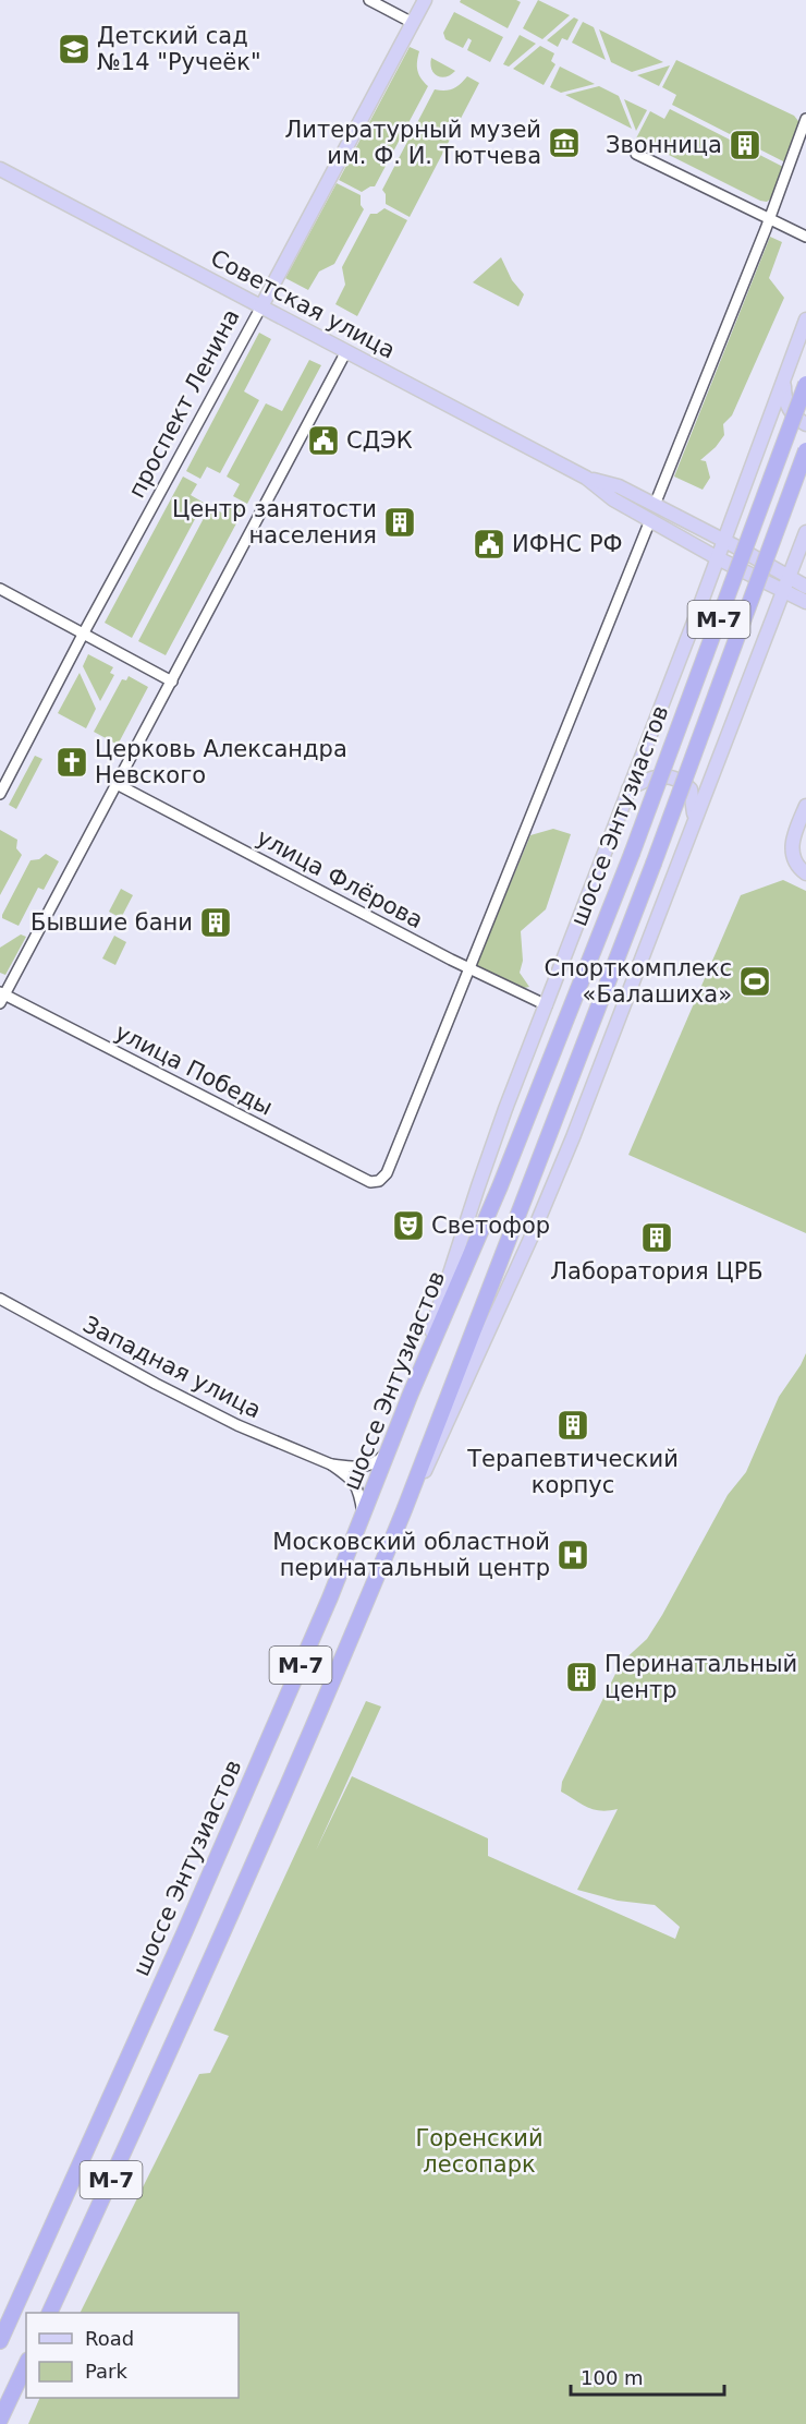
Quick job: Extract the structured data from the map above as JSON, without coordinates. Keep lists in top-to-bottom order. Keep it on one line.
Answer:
{"streets":{"highway":["М-7","шоссе Энтузиастов"],"main road":["Советская улица","проспект Ленина"],"street":["улица Флёрова","улица Победы","Западная улица"]},"crossings":[["Советская улица","проспект Ленина"],["шоссе Энтузиастов","Западная улица"],["улица Флёрова","улица Победы"]],"parks":["Горенский лесопарк"],"places":{"school or university":["Детский сад №14 \"Ручеёк\""],"museum":["Литературный музей им. Ф. И. Тютчева"],"building":["Звонница","Центр занятости населения","Бывшие бани","Лаборатория ЦРБ","Терапевтический корпус","Перинатальный центр"],"public building":["СДЭК","ИФНС РФ"],"church":["Церковь Александра Невского"],"sports":["Спорткомплекс «Балашиха»"],"theatre":["Светофор"],"hospital":["Московский областной перинатальный центр"]},"legend":["Road","Park"],"scale_bar":"100 m"}
